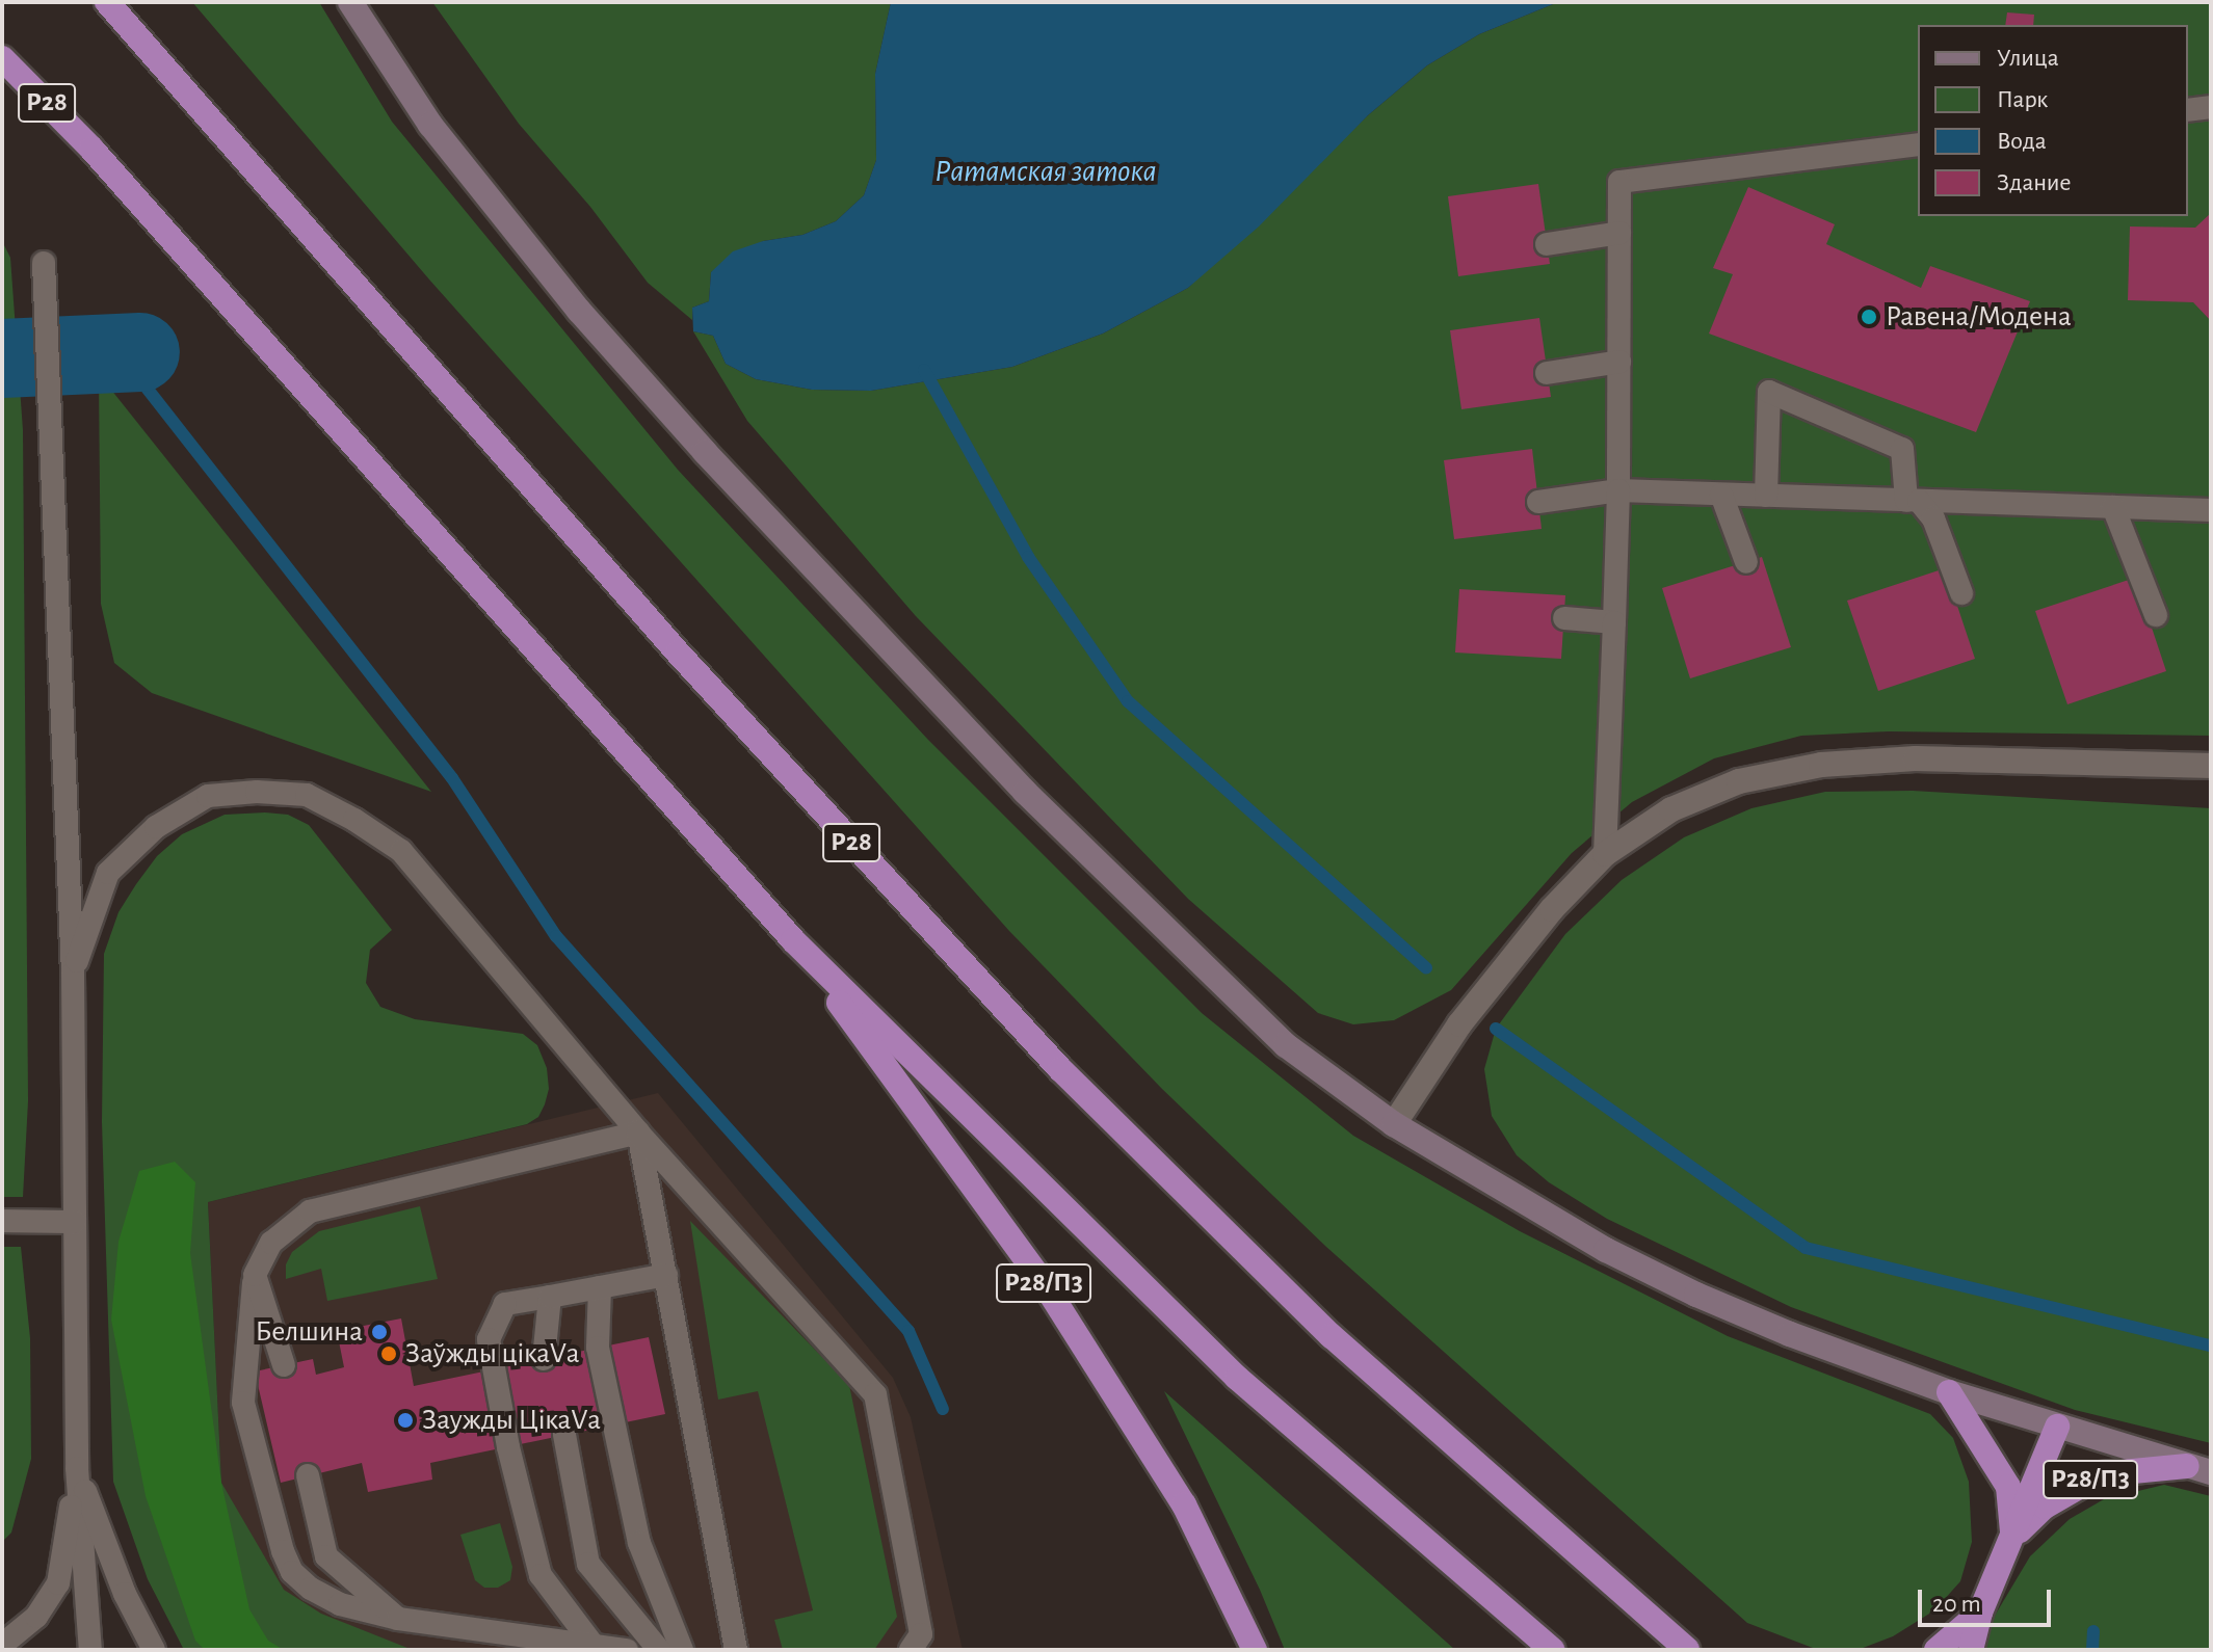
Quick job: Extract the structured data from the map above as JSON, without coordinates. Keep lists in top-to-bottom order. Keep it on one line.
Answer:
{"streets":{"highway":["Р28","Р28/П3"]},"crossings":[["Р28","Р28/П3"]],"water":["Ратамская затока"],"places":["Равена/Модена","Белшина","Заўжды цікаVа","Заужды ЦікаVа"],"legend":["Улица","Парк","Вода","Здание"],"scale_bar":"20 m"}
